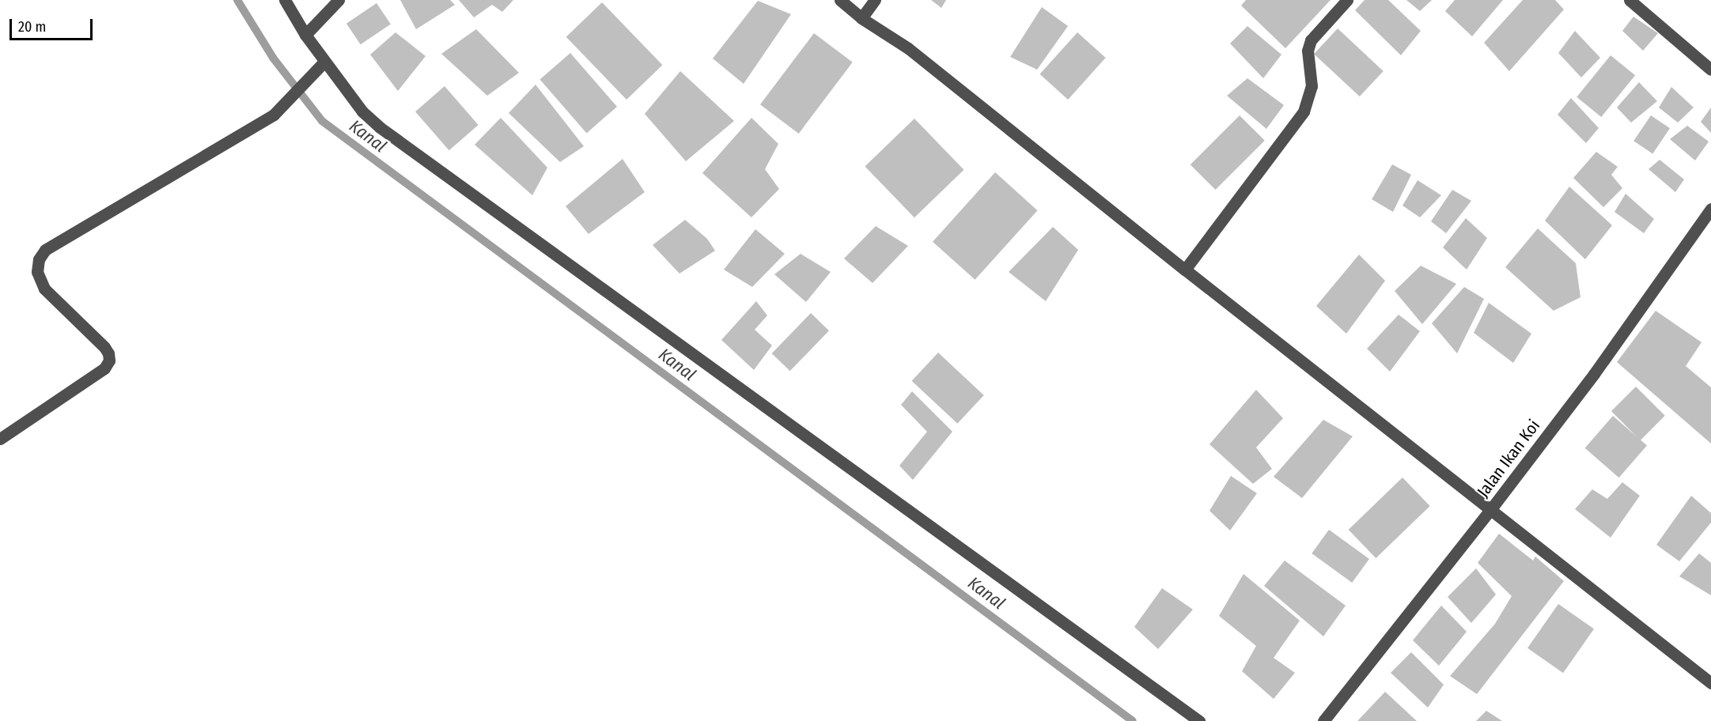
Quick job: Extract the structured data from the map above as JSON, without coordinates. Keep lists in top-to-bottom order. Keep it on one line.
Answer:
{"streets":{"street":["Jalan Ikan Koi"]},"water":["Kanal"],"scale_bar":"20 m"}
